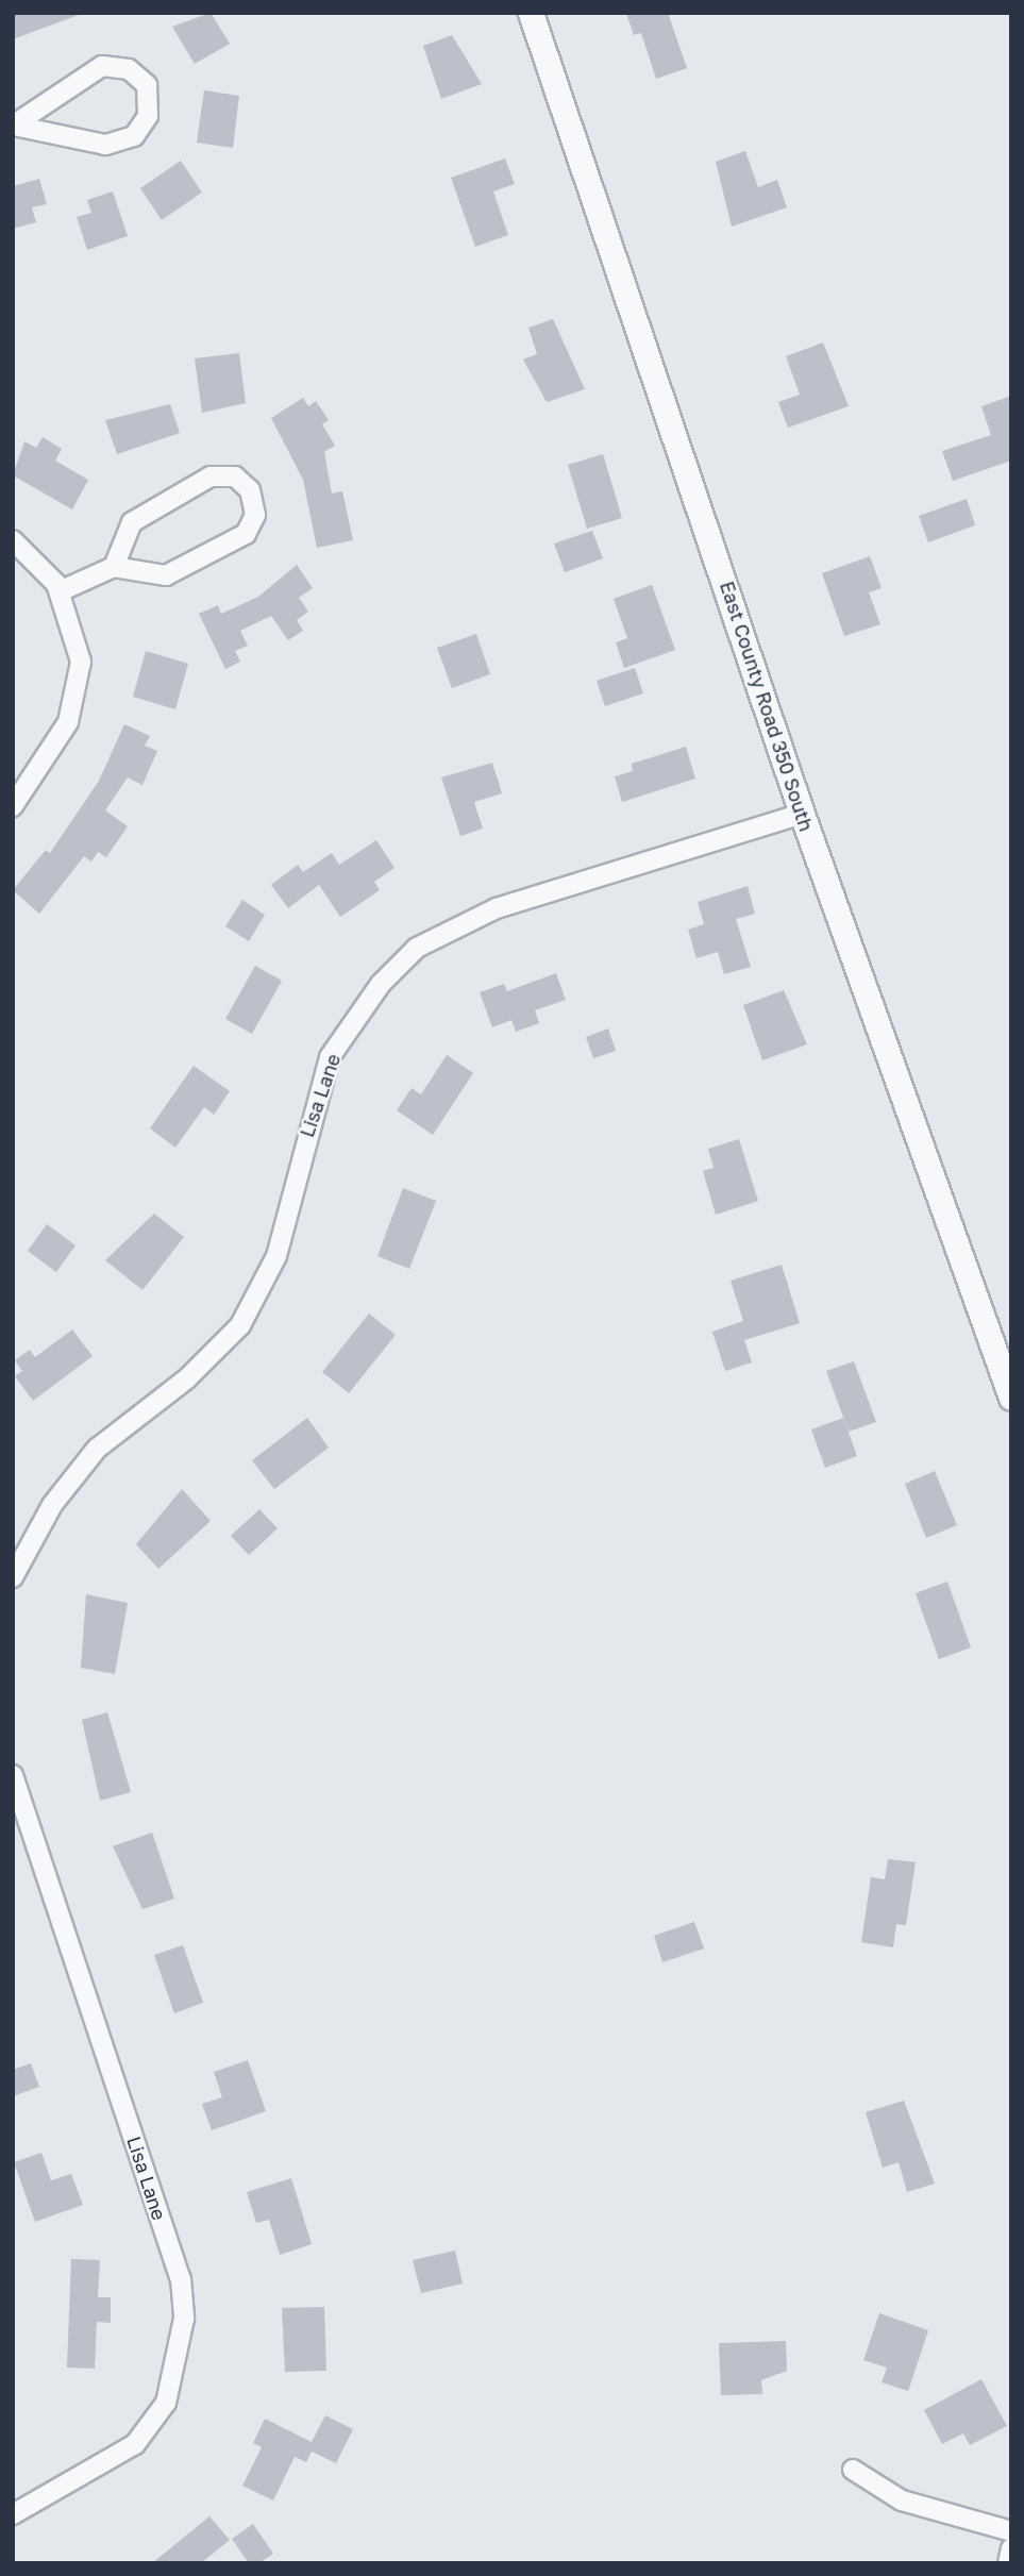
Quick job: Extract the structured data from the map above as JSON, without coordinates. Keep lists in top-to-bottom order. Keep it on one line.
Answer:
{"streets":{"street":["East County Road 350 South","Lisa Lane"]},"crossings":[["East County Road 350 South","Lisa Lane"]]}
